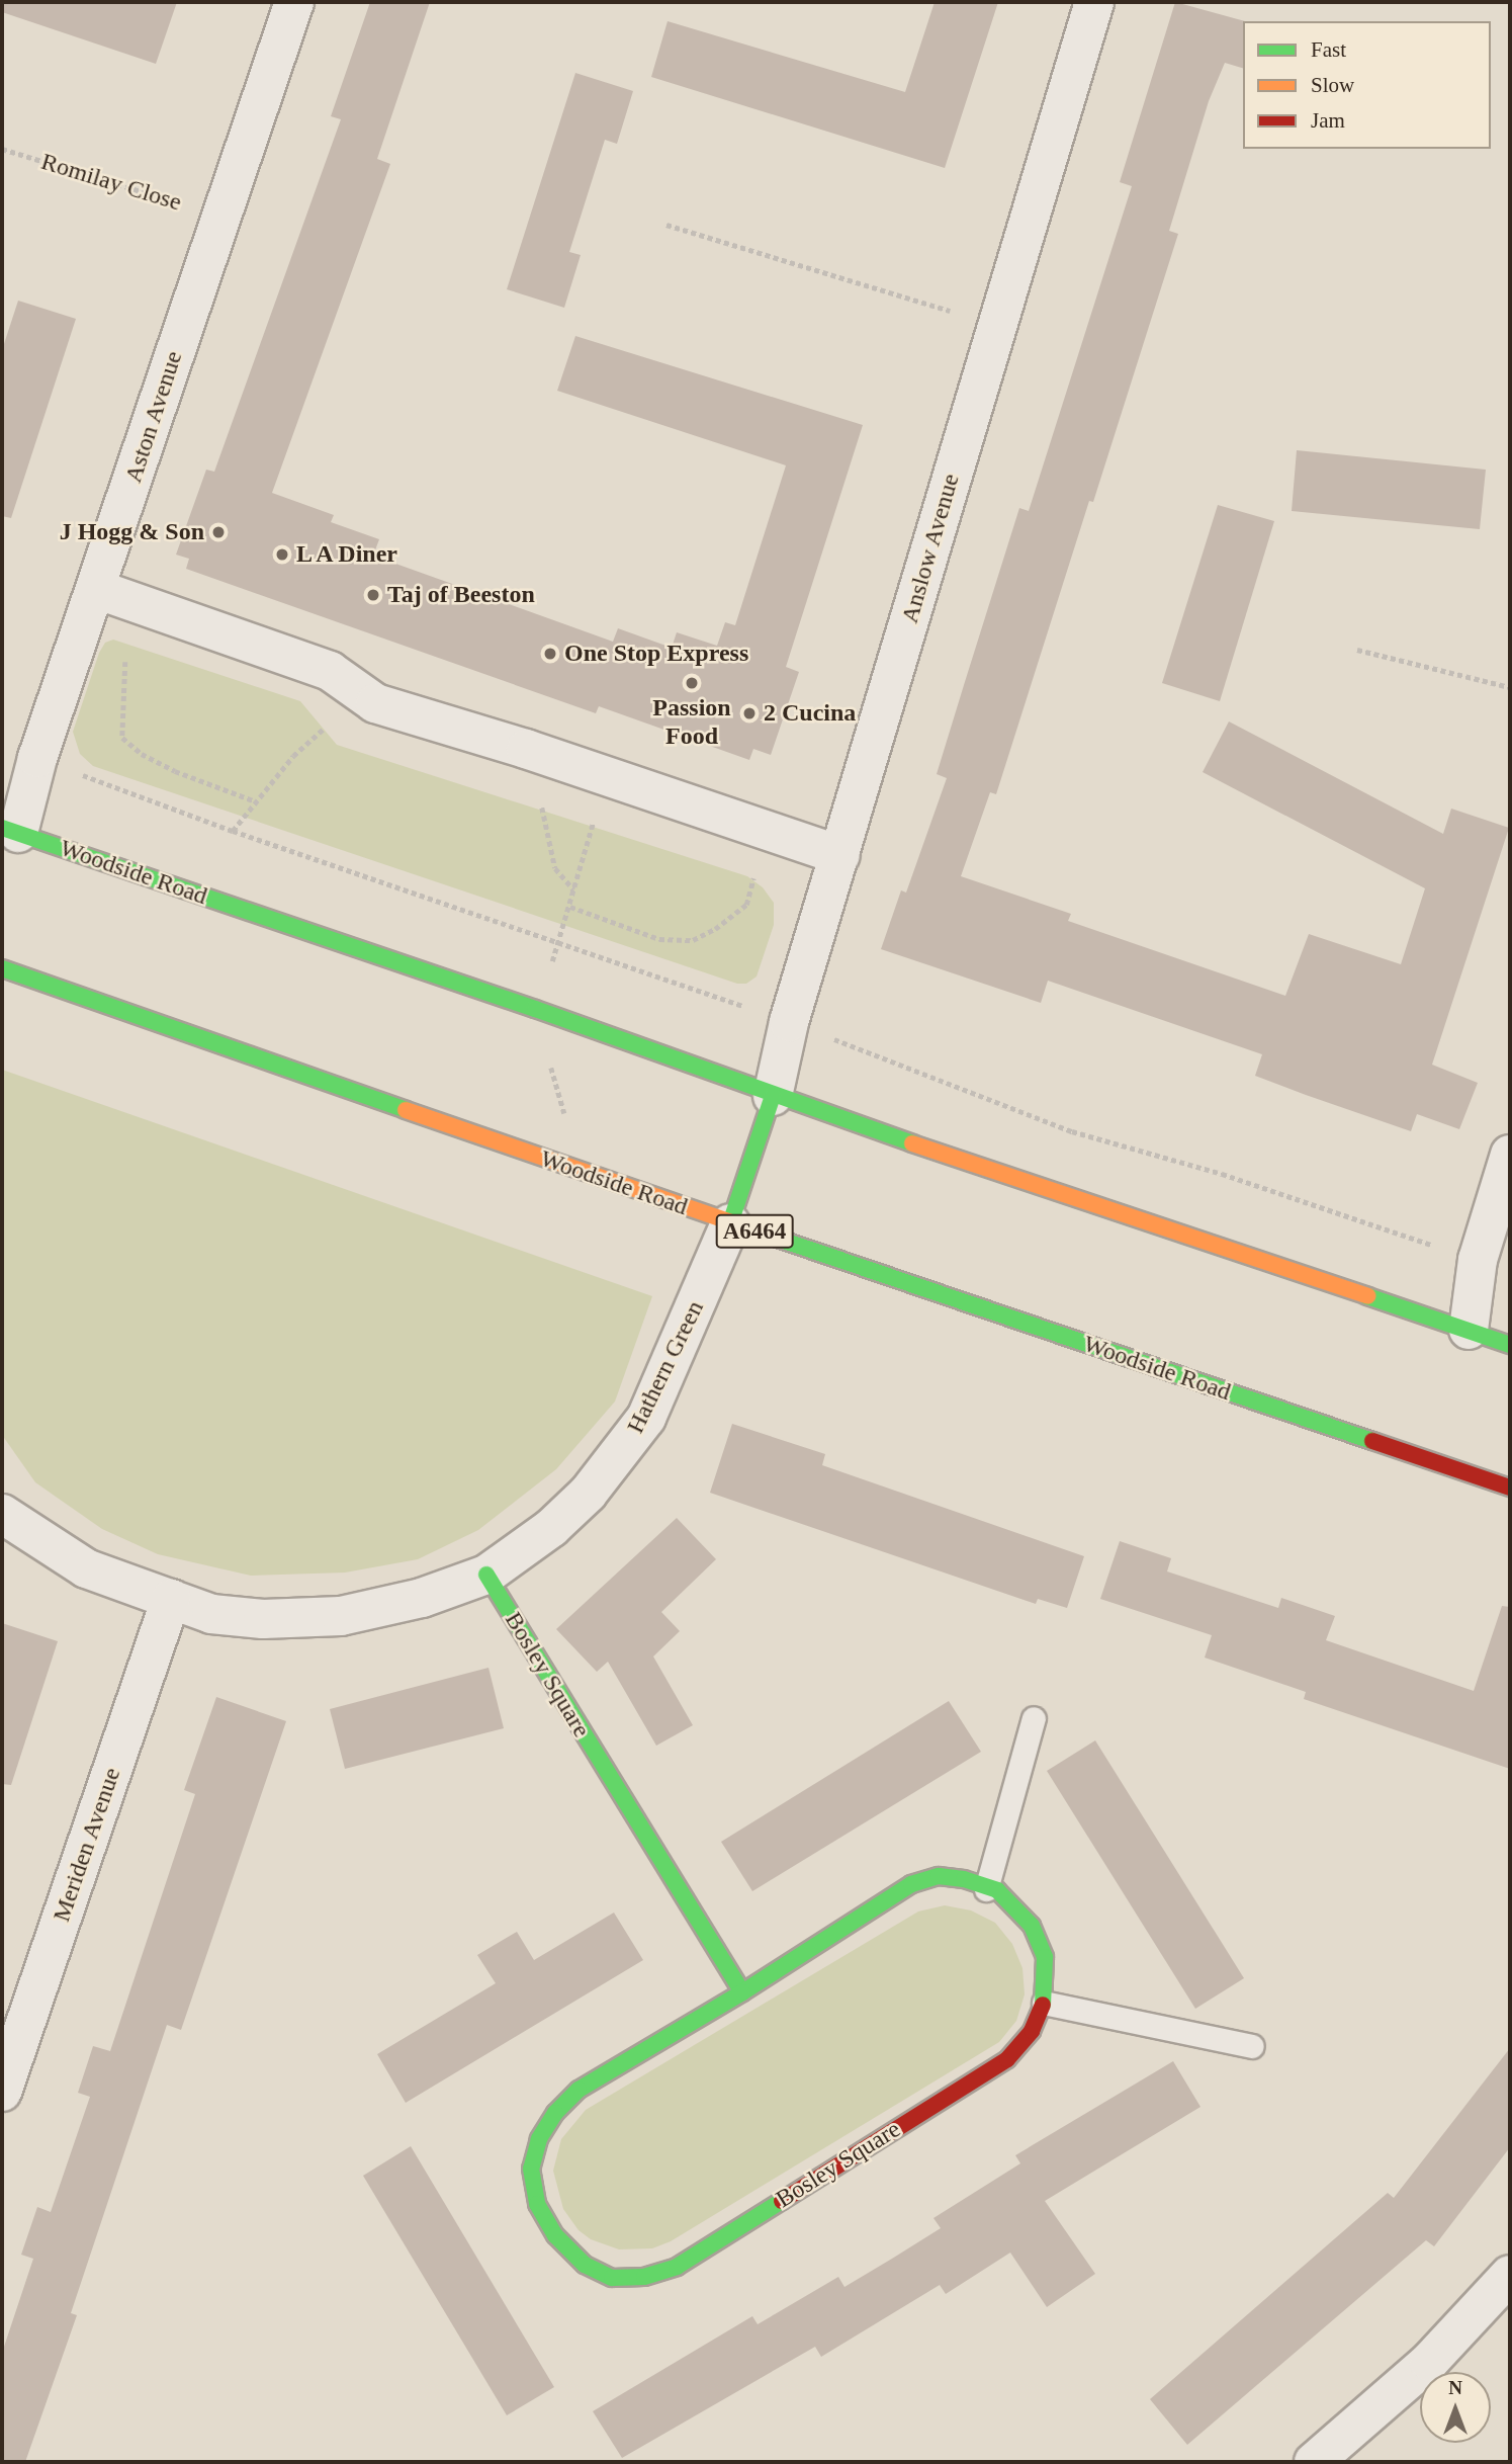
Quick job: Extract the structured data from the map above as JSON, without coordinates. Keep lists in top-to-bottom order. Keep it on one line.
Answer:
{"streets":{"main road":["Woodside Road","A6464","Bosley Square"],"street":["Aston Avenue","Anslow Avenue","Hathern Green","Meriden Avenue"],"path":["Romilay Close"]},"crossings":[["Romilay Close","Aston Avenue"],["Aston Avenue","Woodside Road"],["Anslow Avenue","Woodside Road"],["Woodside Road","Hathern Green"],["Hathern Green","Bosley Square"],["Hathern Green","Meriden Avenue"]],"places":["J Hogg & Son","L A Diner","Taj of Beeston","One Stop Express","Passion Food","2 Cucina"],"legend":["Fast","Slow","Jam"],"north":"top"}
